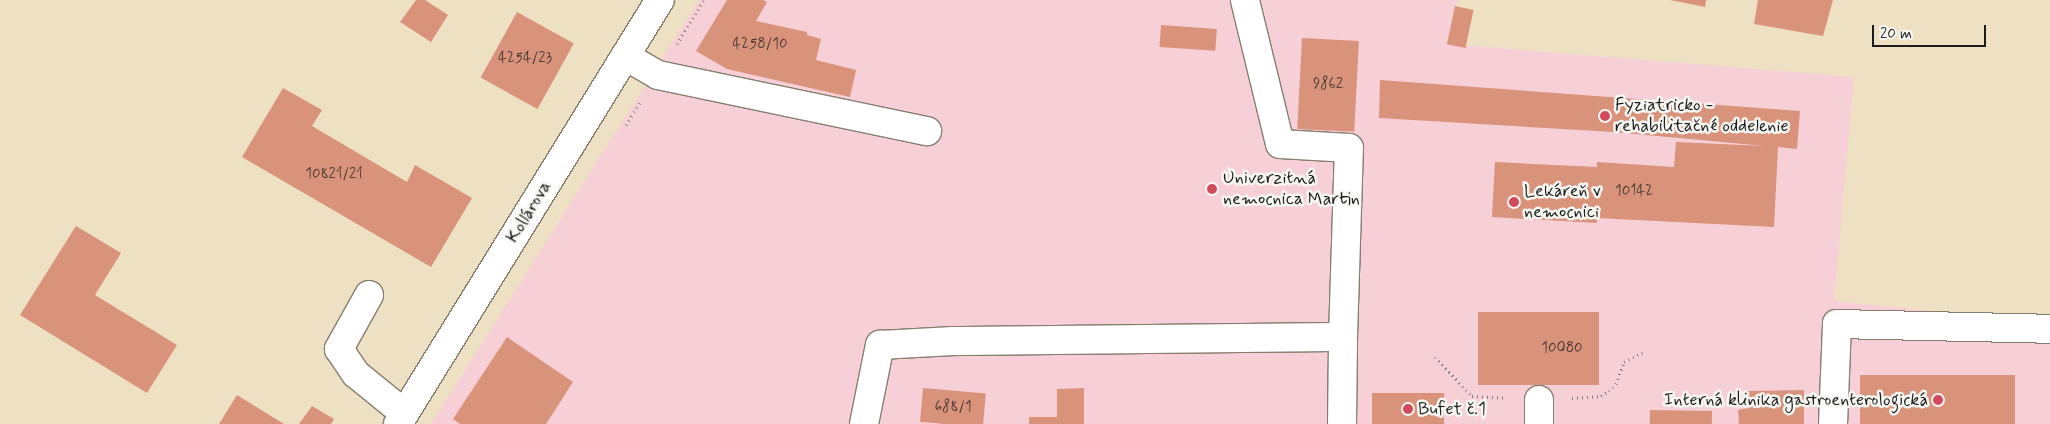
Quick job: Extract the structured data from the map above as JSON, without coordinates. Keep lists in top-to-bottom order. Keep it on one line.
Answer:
{"streets":{"street":["Kollárova"]},"places":["Fyziatricko - rehabilitačné oddelenie","Univerzitná nemocnica Martin","Lekáreň v nemocnici","Interná klinika gastroenterologická","Bufet č.1"],"house_numbers":["4258/10","4254/23","9862","10821/21","10142","10080","688/1"],"scale_bar":"20 m"}
